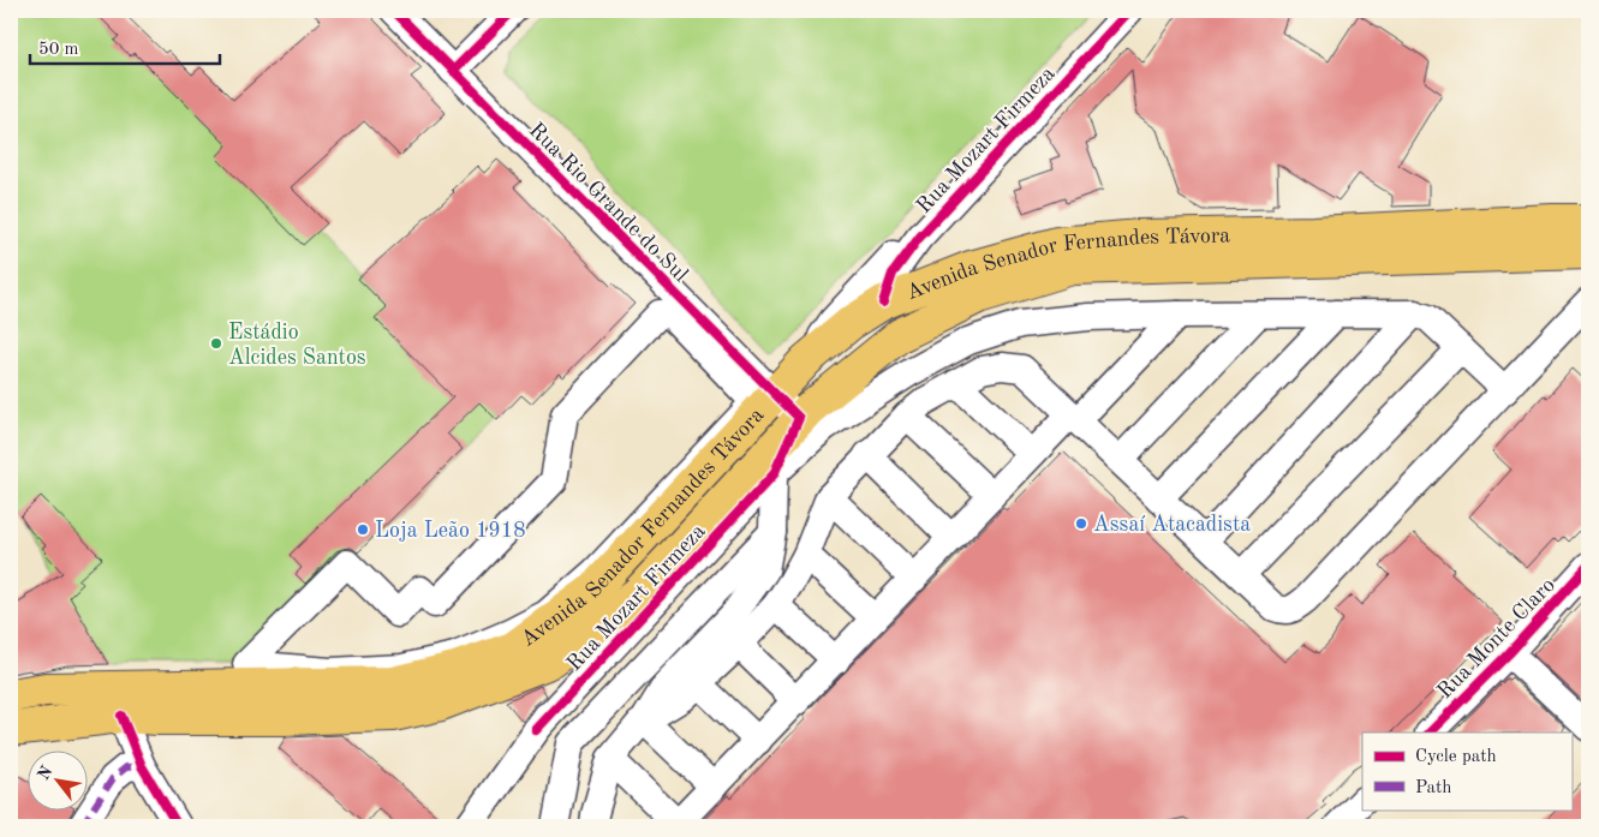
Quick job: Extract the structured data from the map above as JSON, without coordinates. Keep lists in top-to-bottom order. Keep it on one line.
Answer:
{"streets":{"main road":["Avenida Senador Fernandes Távora"],"street":["Rua Mozart Firmeza","Rua Rio Grande do Sul","Rua Monte Claro"]},"crossings":[["Rua Mozart Firmeza","Rua Rio Grande do Sul"],["Rua Mozart Firmeza","Avenida Senador Fernandes Távora"],["Rua Rio Grande do Sul","Avenida Senador Fernandes Távora"]],"places":["Estádio Alcides Santos","Assaí Atacadista","Loja Leão 1918"],"legend":["Cycle path","Path"],"scale_bar":"50 m","north":"top left"}
